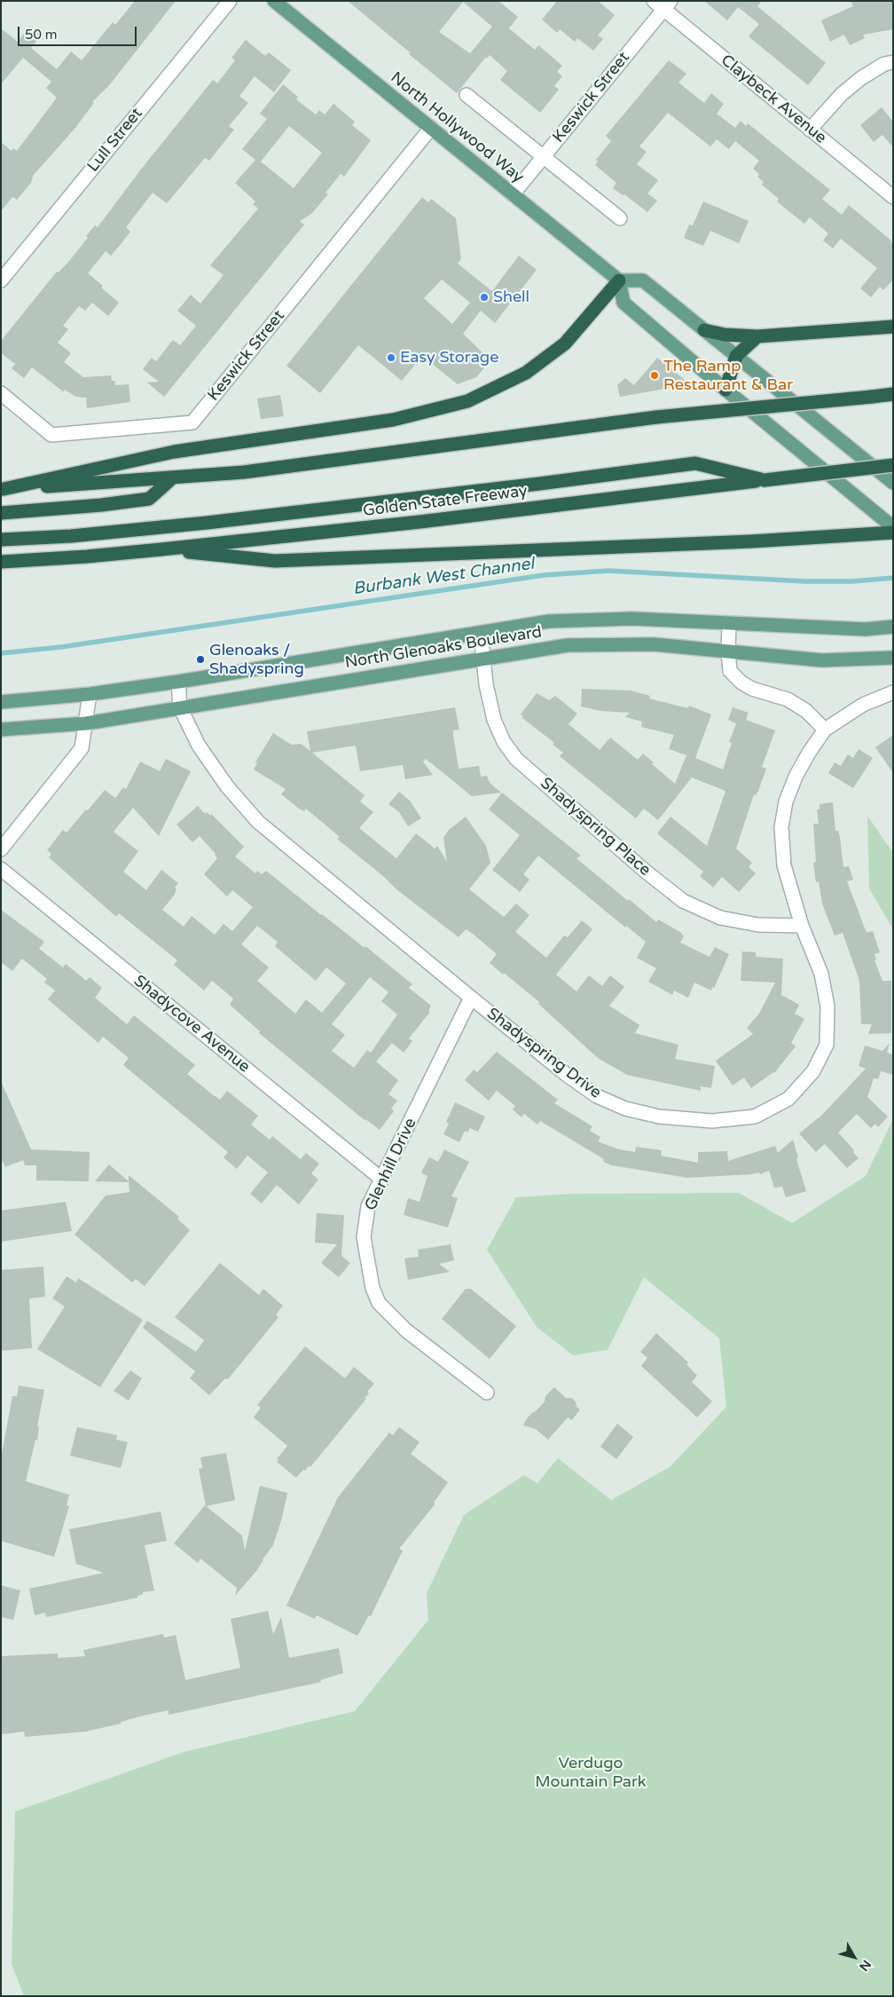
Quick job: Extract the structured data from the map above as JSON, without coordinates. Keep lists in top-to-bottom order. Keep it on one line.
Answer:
{"streets":{"highway":["Golden State Freeway"],"main road":["North Hollywood Way","North Glenoaks Boulevard"],"street":["Keswick Street","Claybeck Avenue","Lull Street","Shadyspring Place","Shadycove Avenue","Shadyspring Drive","Glenhill Drive"]},"crossings":[["Keswick Street","Claybeck Avenue"],["Keswick Street","North Hollywood Way"],["North Glenoaks Boulevard","Shadyspring Place"],["North Glenoaks Boulevard","Shadyspring Drive"],["Shadyspring Place","Shadyspring Drive"],["Shadycove Avenue","Glenhill Drive"],["Shadyspring Drive","Glenhill Drive"]],"water":["Burbank West Channel"],"parks":["Verdugo Mountain Park"],"places":["Shell","Easy Storage","The Ramp Restaurant & Bar","Glenoaks / Shadyspring"],"scale_bar":"50 m","north":"bottom right"}
